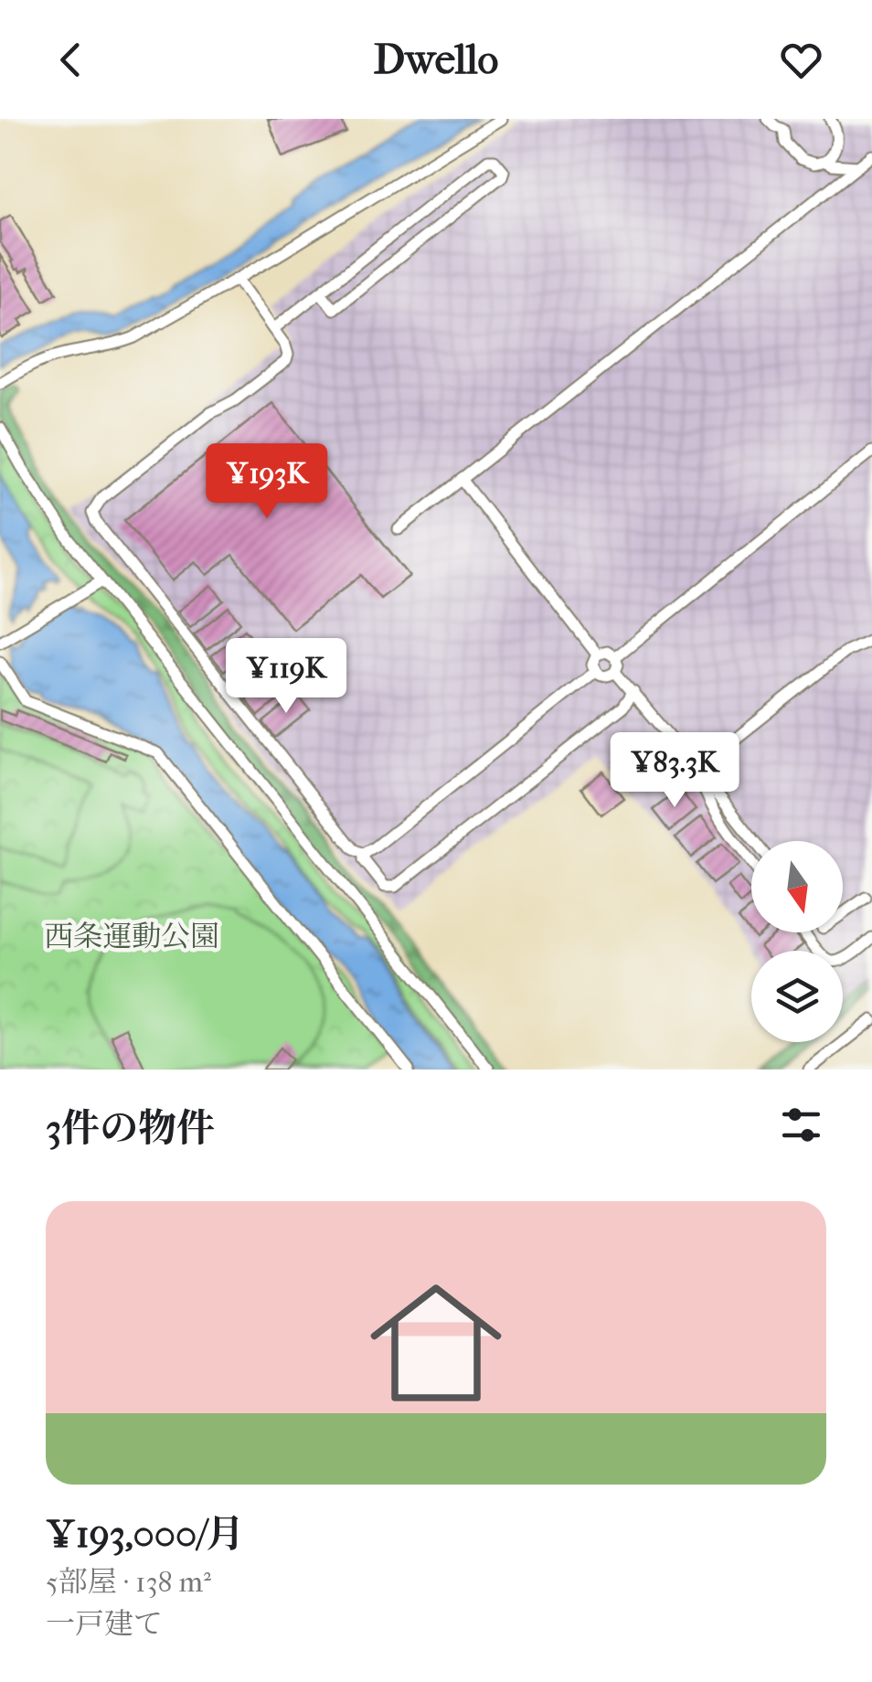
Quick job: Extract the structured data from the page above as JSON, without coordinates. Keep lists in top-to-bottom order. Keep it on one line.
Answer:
{"parks":["西条運動公園"],"north":"bottom","page":{"header":"Dwello","price":["¥193K","¥119K","¥83.3K"],"heading":"3件の物件","list":[{"name":"¥193,000/月","note":"5部屋 · 138 m² · 一戸建て"}]}}
